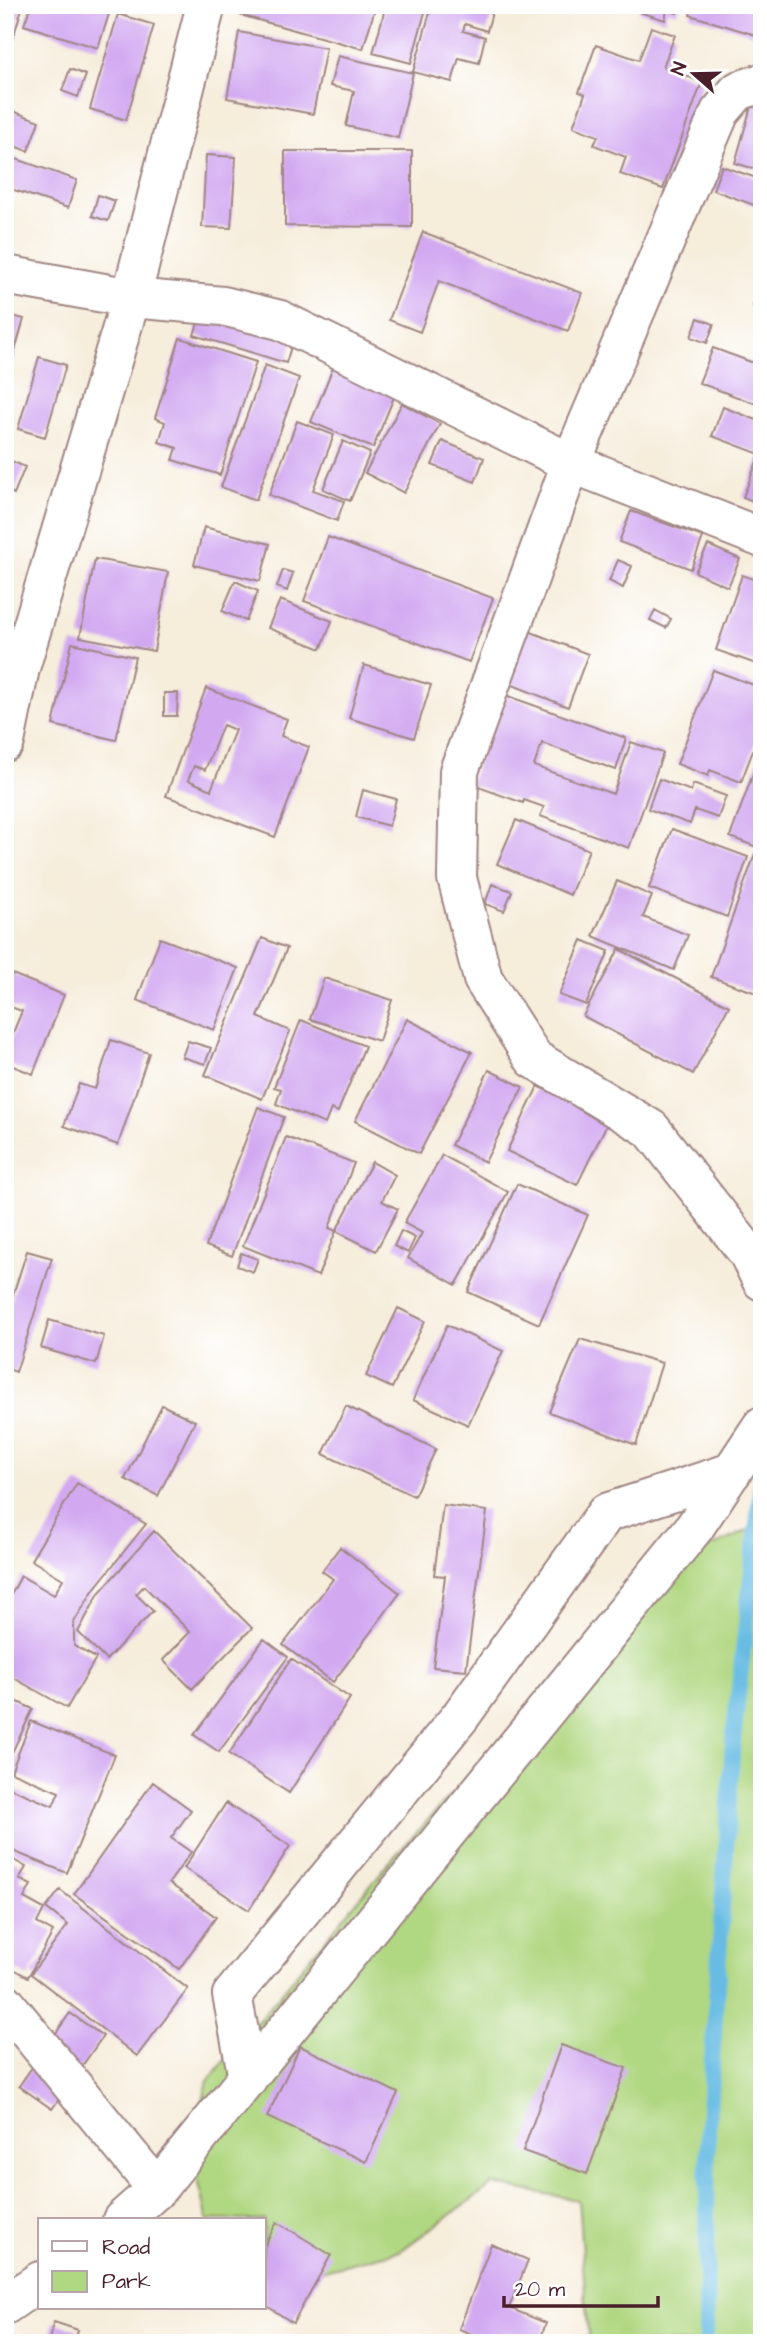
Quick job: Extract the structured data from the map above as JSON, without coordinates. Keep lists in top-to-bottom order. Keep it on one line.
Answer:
{"legend":["Road","Park"],"scale_bar":"20 m","north":"left"}
